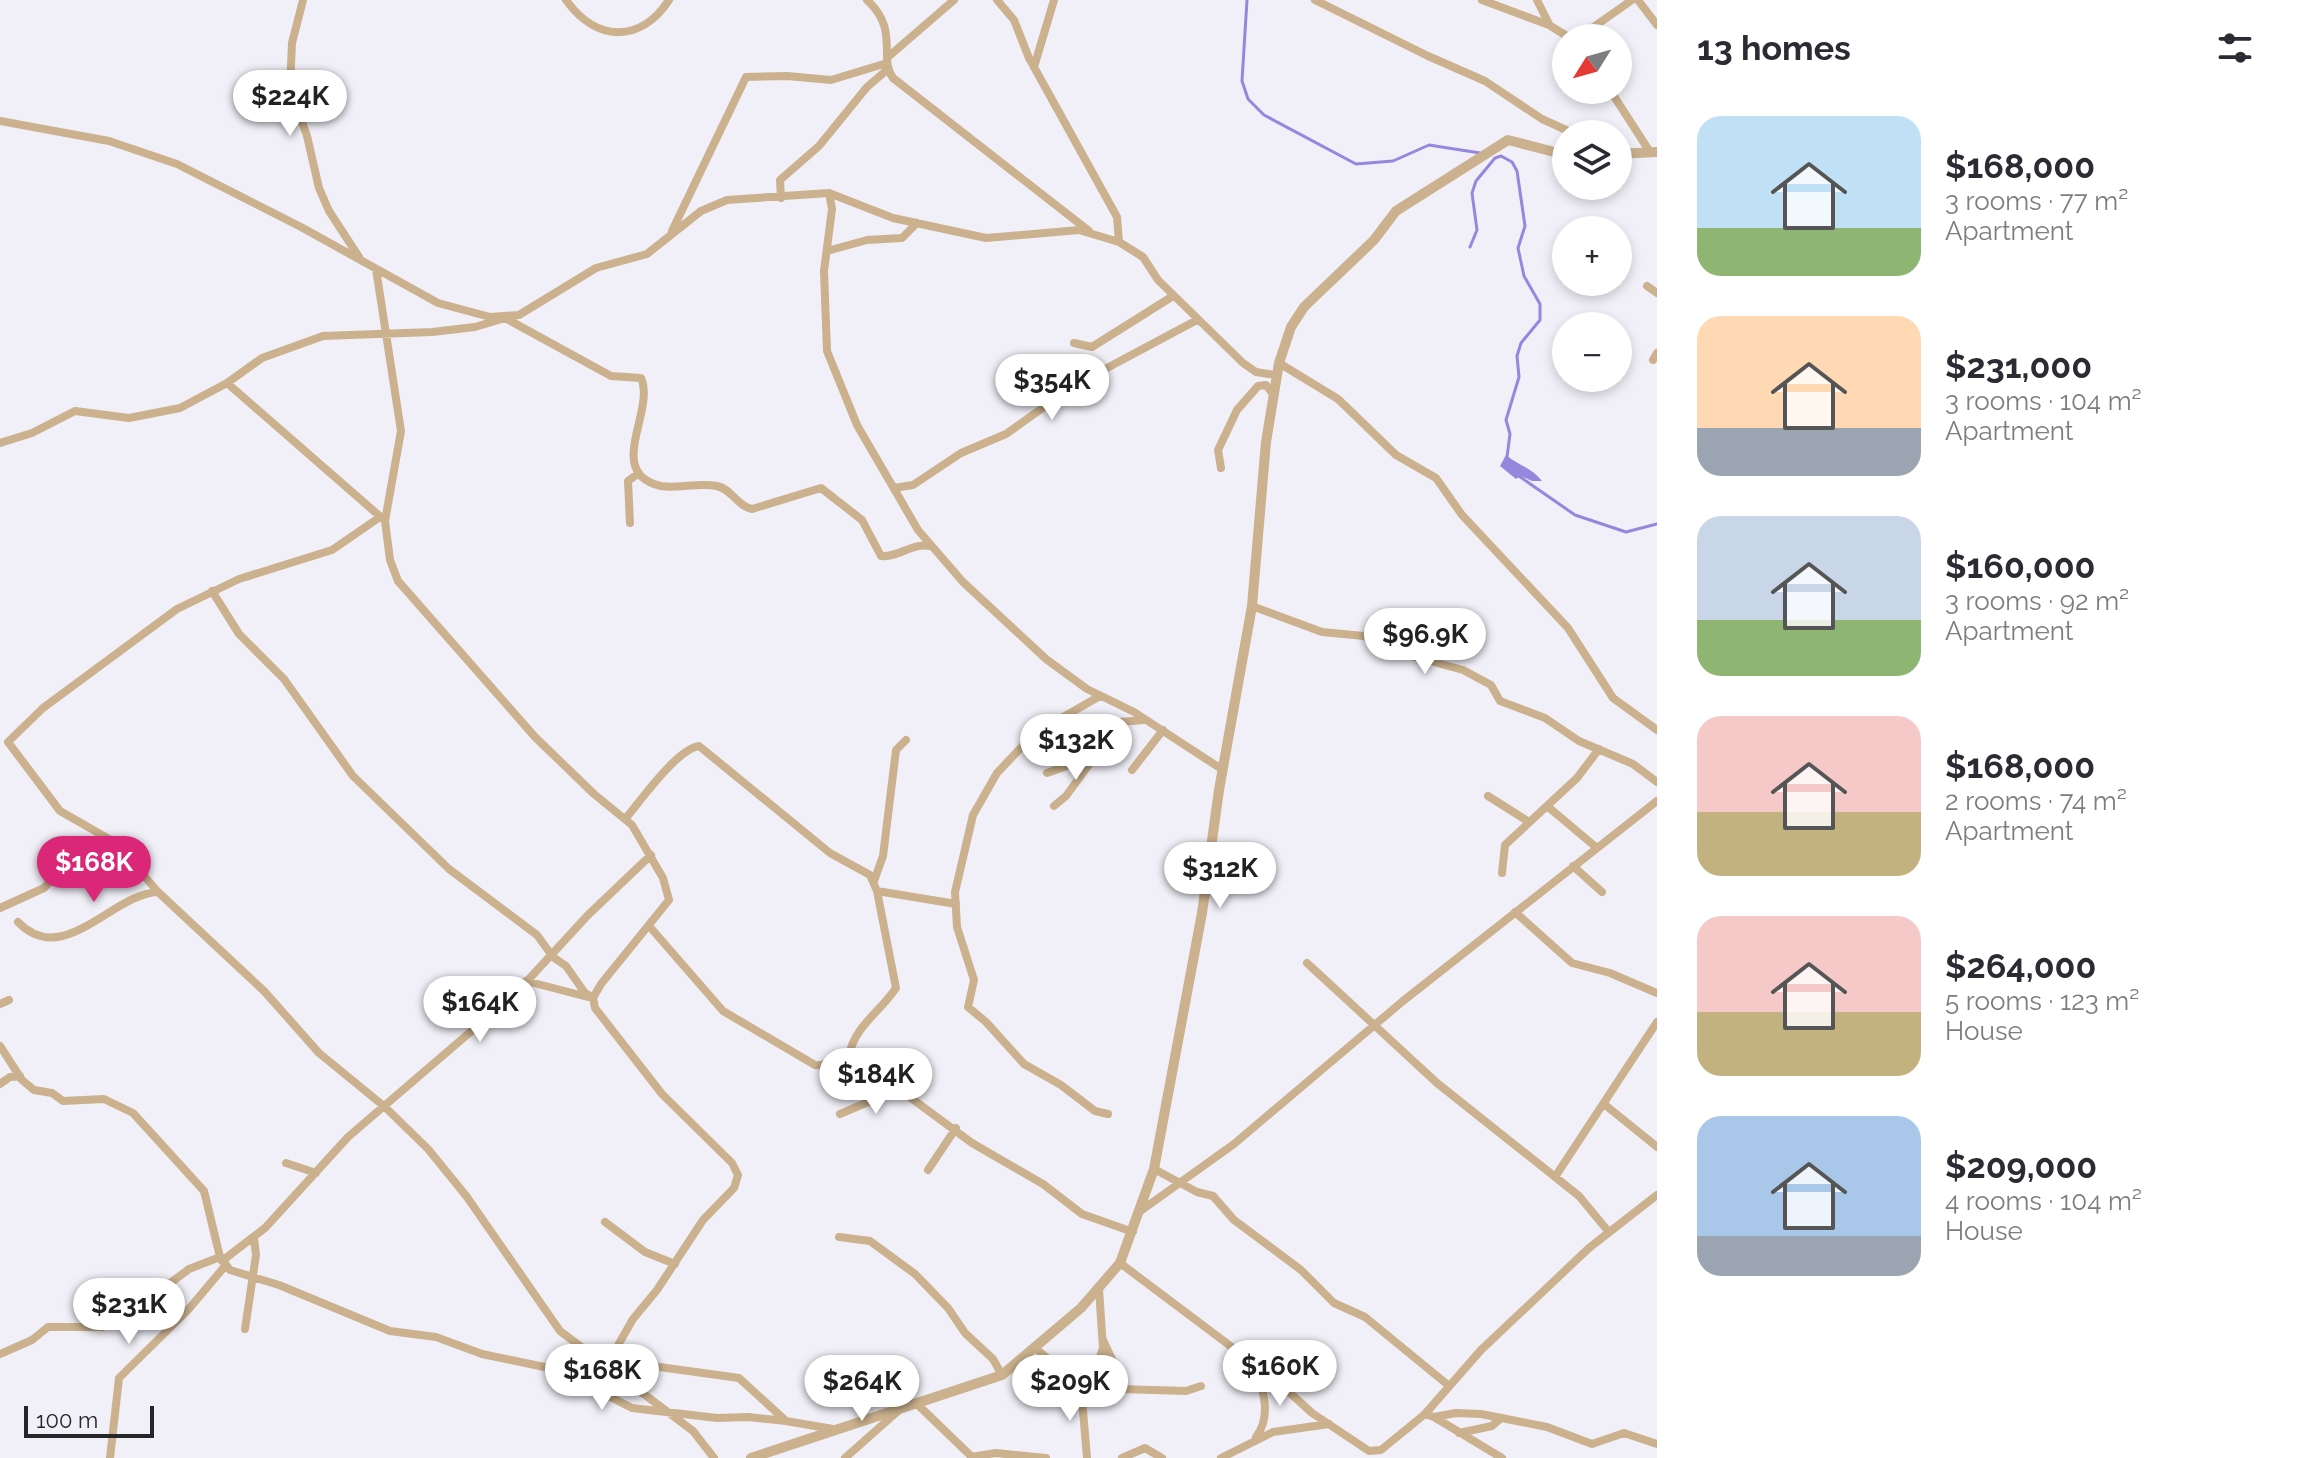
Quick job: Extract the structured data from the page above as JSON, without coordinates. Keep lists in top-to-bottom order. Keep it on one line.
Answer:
{"scale_bar":"100 m","north":"bottom left","page":{"heading":"13 homes","map_buttons":["+","−"],"price":["$224K","$354K","$96.9K","$132K","$168K","$312K","$164K","$184K","$231K","$160K","$168K","$264K","$209K"],"list":[{"name":"$168,000","note":"3 rooms · 77 m² · Apartment"},{"name":"$231,000","note":"3 rooms · 104 m² · Apartment"},{"name":"$160,000","note":"3 rooms · 92 m² · Apartment"},{"name":"$168,000","note":"2 rooms · 74 m² · Apartment"},{"name":"$264,000","note":"5 rooms · 123 m² · House"},{"name":"$209,000","note":"4 rooms · 104 m² · House"}],"scale":"100 m"}}
